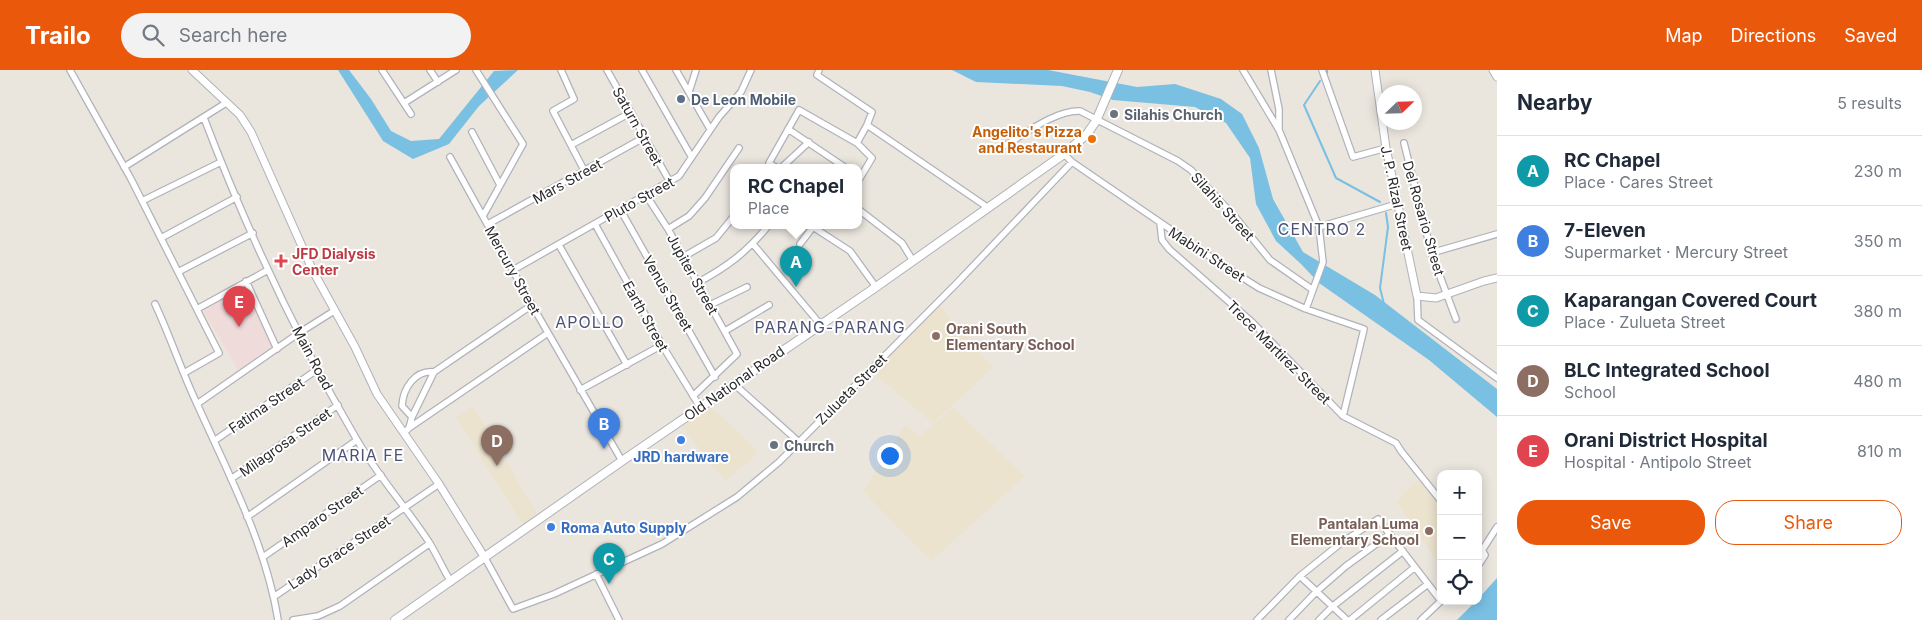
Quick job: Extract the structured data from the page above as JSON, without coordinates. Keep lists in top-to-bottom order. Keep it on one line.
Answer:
{"streets":{"main road":["Old National Road"],"street":["Saturn Street","Mars Street","J. P. Rizal Street","Pluto Street","Silahis Street","Del Rosario Street","Mabini Street","Mercury Street","Jupiter Street","Venus Street","Earth Street","Trece Martirez Street","Main Road","Zulueta Street","Fatima Street","Milagrosa Street","Amparo Street","Lady Grace Street"]},"crossings":[["Saturn Street","Mars Street"],["Saturn Street","Pluto Street"],["Mars Street","Mercury Street"],["Pluto Street","Mercury Street"],["Pluto Street","Jupiter Street"],["Pluto Street","Venus Street"],["Pluto Street","Earth Street"],["Silahis Street","Old National Road"],["Mabini Street","Trece Martirez Street"],["Mabini Street","Old National Road"],["Mabini Street","Zulueta Street"],["Mercury Street","Old National Road"],["Jupiter Street","Venus Street"],["Earth Street","Old National Road"],["Main Road","Old National Road"],["Main Road","Fatima Street"],["Main Road","Milagrosa Street"],["Main Road","Amparo Street"],["Main Road","Lady Grace Street"],["Old National Road","Zulueta Street"]],"districts":["CENTRO 2","APOLLO","PARANG-PARANG","MARIA FE"],"places":{"other":["De Leon Mobile","Silahis Church","Angelito's Pizza and Restaurant","Orani South Elementary School","JRD hardware","Church","Roma Auto Supply","Pantalan Luma Elementary School"],"health":["JFD Dialysis Center"]},"north":"top right","page":{"header":"Trailo","search":"Search here","nav":["Map","Directions","Saved"],"heading":["Nearby","5 results"],"list":[{"mark":"A","name":"RC Chapel","note":"Place · Cares Street","value":"230 m"},{"mark":"B","name":"7-Eleven","note":"Supermarket · Mercury Street","value":"350 m"},{"mark":"C","name":"Kaparangan Covered Court","note":"Place · Zulueta Street","value":"380 m"},{"mark":"D","name":"BLC Integrated School","note":"School","value":"480 m"},{"mark":"E","name":"Orani District Hospital","note":"Hospital · Antipolo Street","value":"810 m"}],"popup":["RC Chapel","Place"],"pins":["A","E","B","D","C"],"map_buttons":["+","−"],"buttons":["Save","Share"]}}
